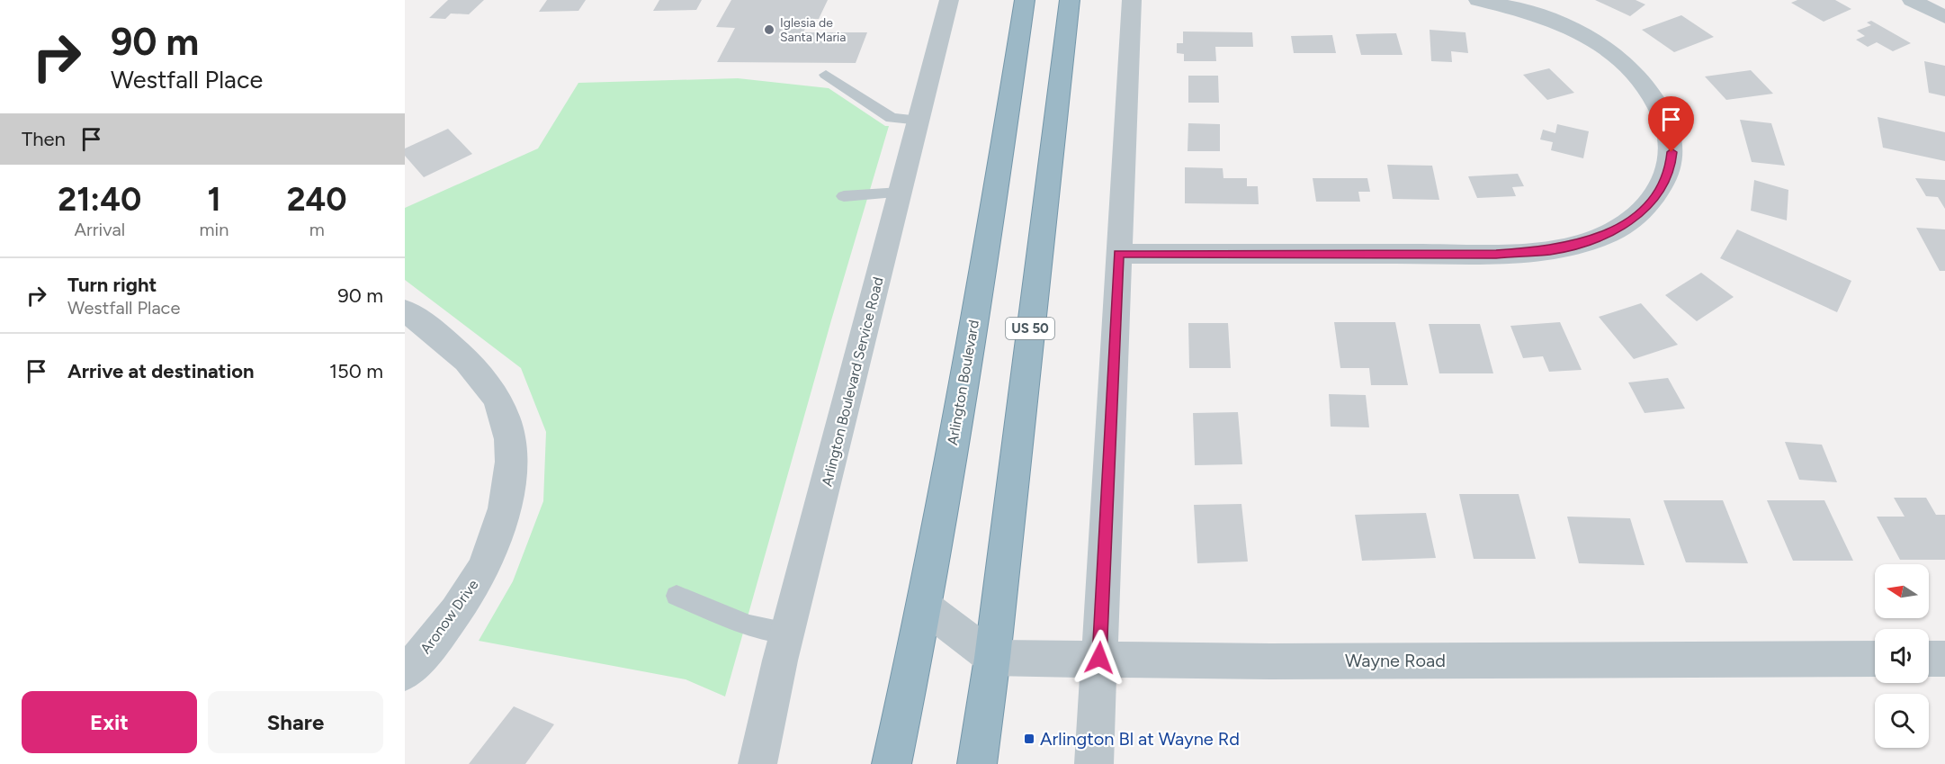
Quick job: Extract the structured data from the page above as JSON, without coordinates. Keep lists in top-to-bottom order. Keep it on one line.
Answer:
{"streets":{"highway":["US 50","Arlington Boulevard"],"street":["Arlington Boulevard Service Road","Aronow Drive","Wayne Road"]},"crossings":[["US 50","Wayne Road"]],"places":{"other":["Iglesia de Santa Maria"],"transit":["Arlington Bl at Wayne Rd"]},"north":"left","page":{"turn":["90 m","Westfall Place"],"then":"Then","eta":["21:40","Arrival","1","min","240","m"],"list":[{"name":"Turn right","note":"Westfall Place","value":"90 m"},{"name":"Arrive at destination","value":"150 m"}],"buttons":["Exit","Share"]}}
